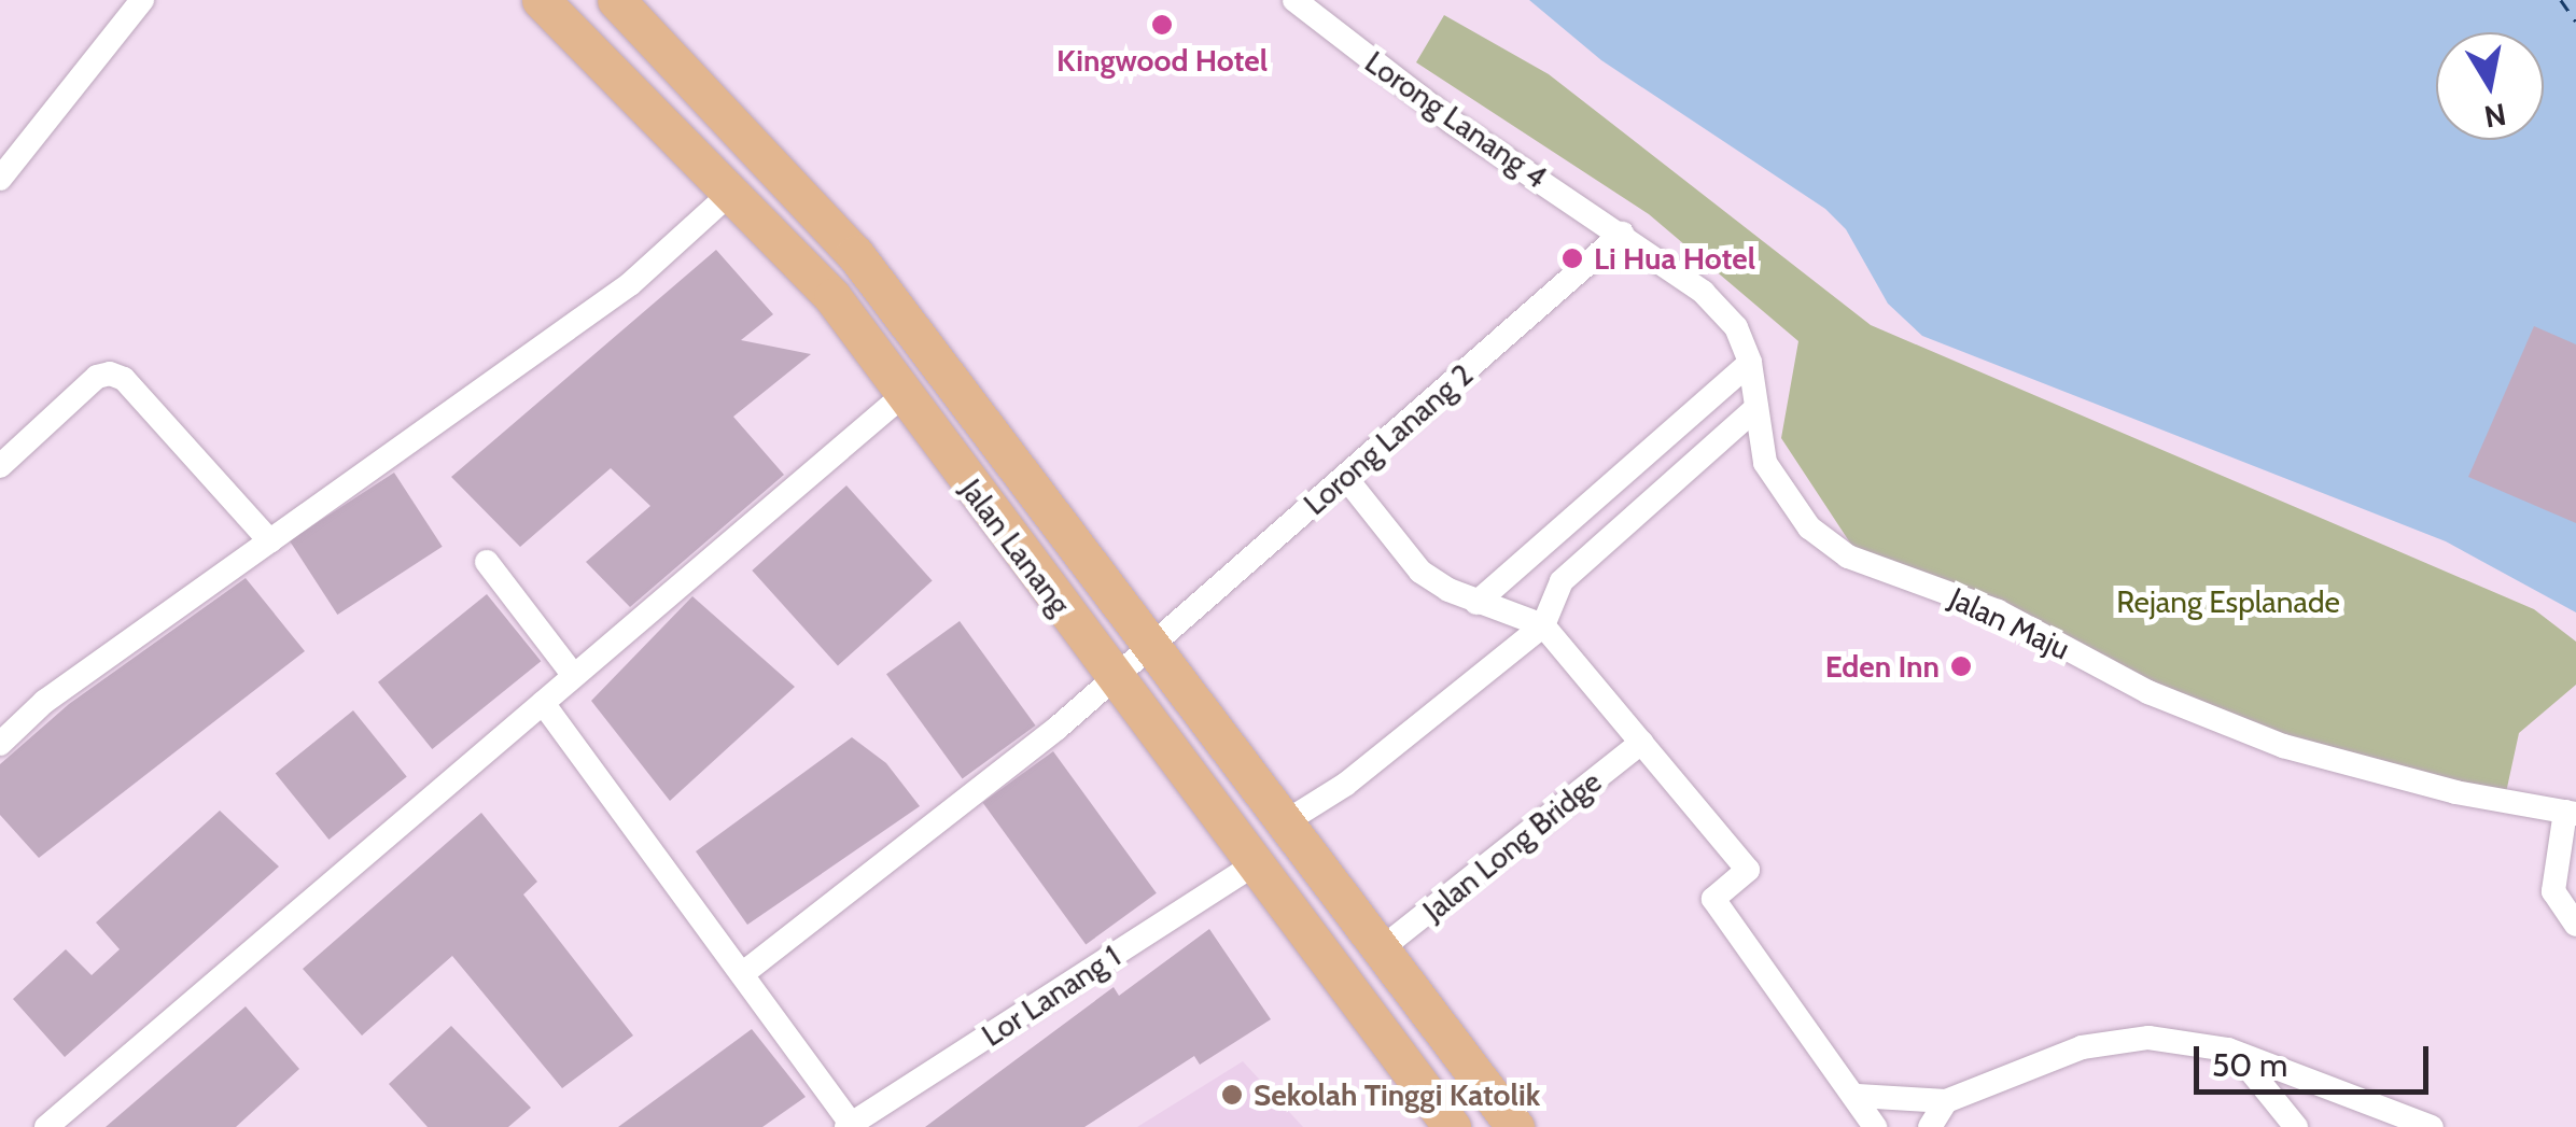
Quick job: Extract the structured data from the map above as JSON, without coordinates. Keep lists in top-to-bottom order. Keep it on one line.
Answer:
{"streets":{"main road":["Jalan Lanang"],"street":["Lorong Lanang 4","Lorong Lanang 2","Jalan Maju","Jalan Long Bridge","Lor Lanang 1"]},"crossings":[["Lorong Lanang 4","Lorong Lanang 2"],["Lorong Lanang 4","Jalan Maju"],["Lorong Lanang 2","Jalan Lanang"],["Lorong Lanang 2","Jalan Maju"],["Jalan Lanang","Jalan Long Bridge"],["Jalan Lanang","Lor Lanang 1"]],"parks":["Rejang Esplanade"],"places":["Kingwood Hotel","Li Hua Hotel","Eden Inn","Sekolah Tinggi Katolik"],"scale_bar":"50 m","north":"bottom"}
